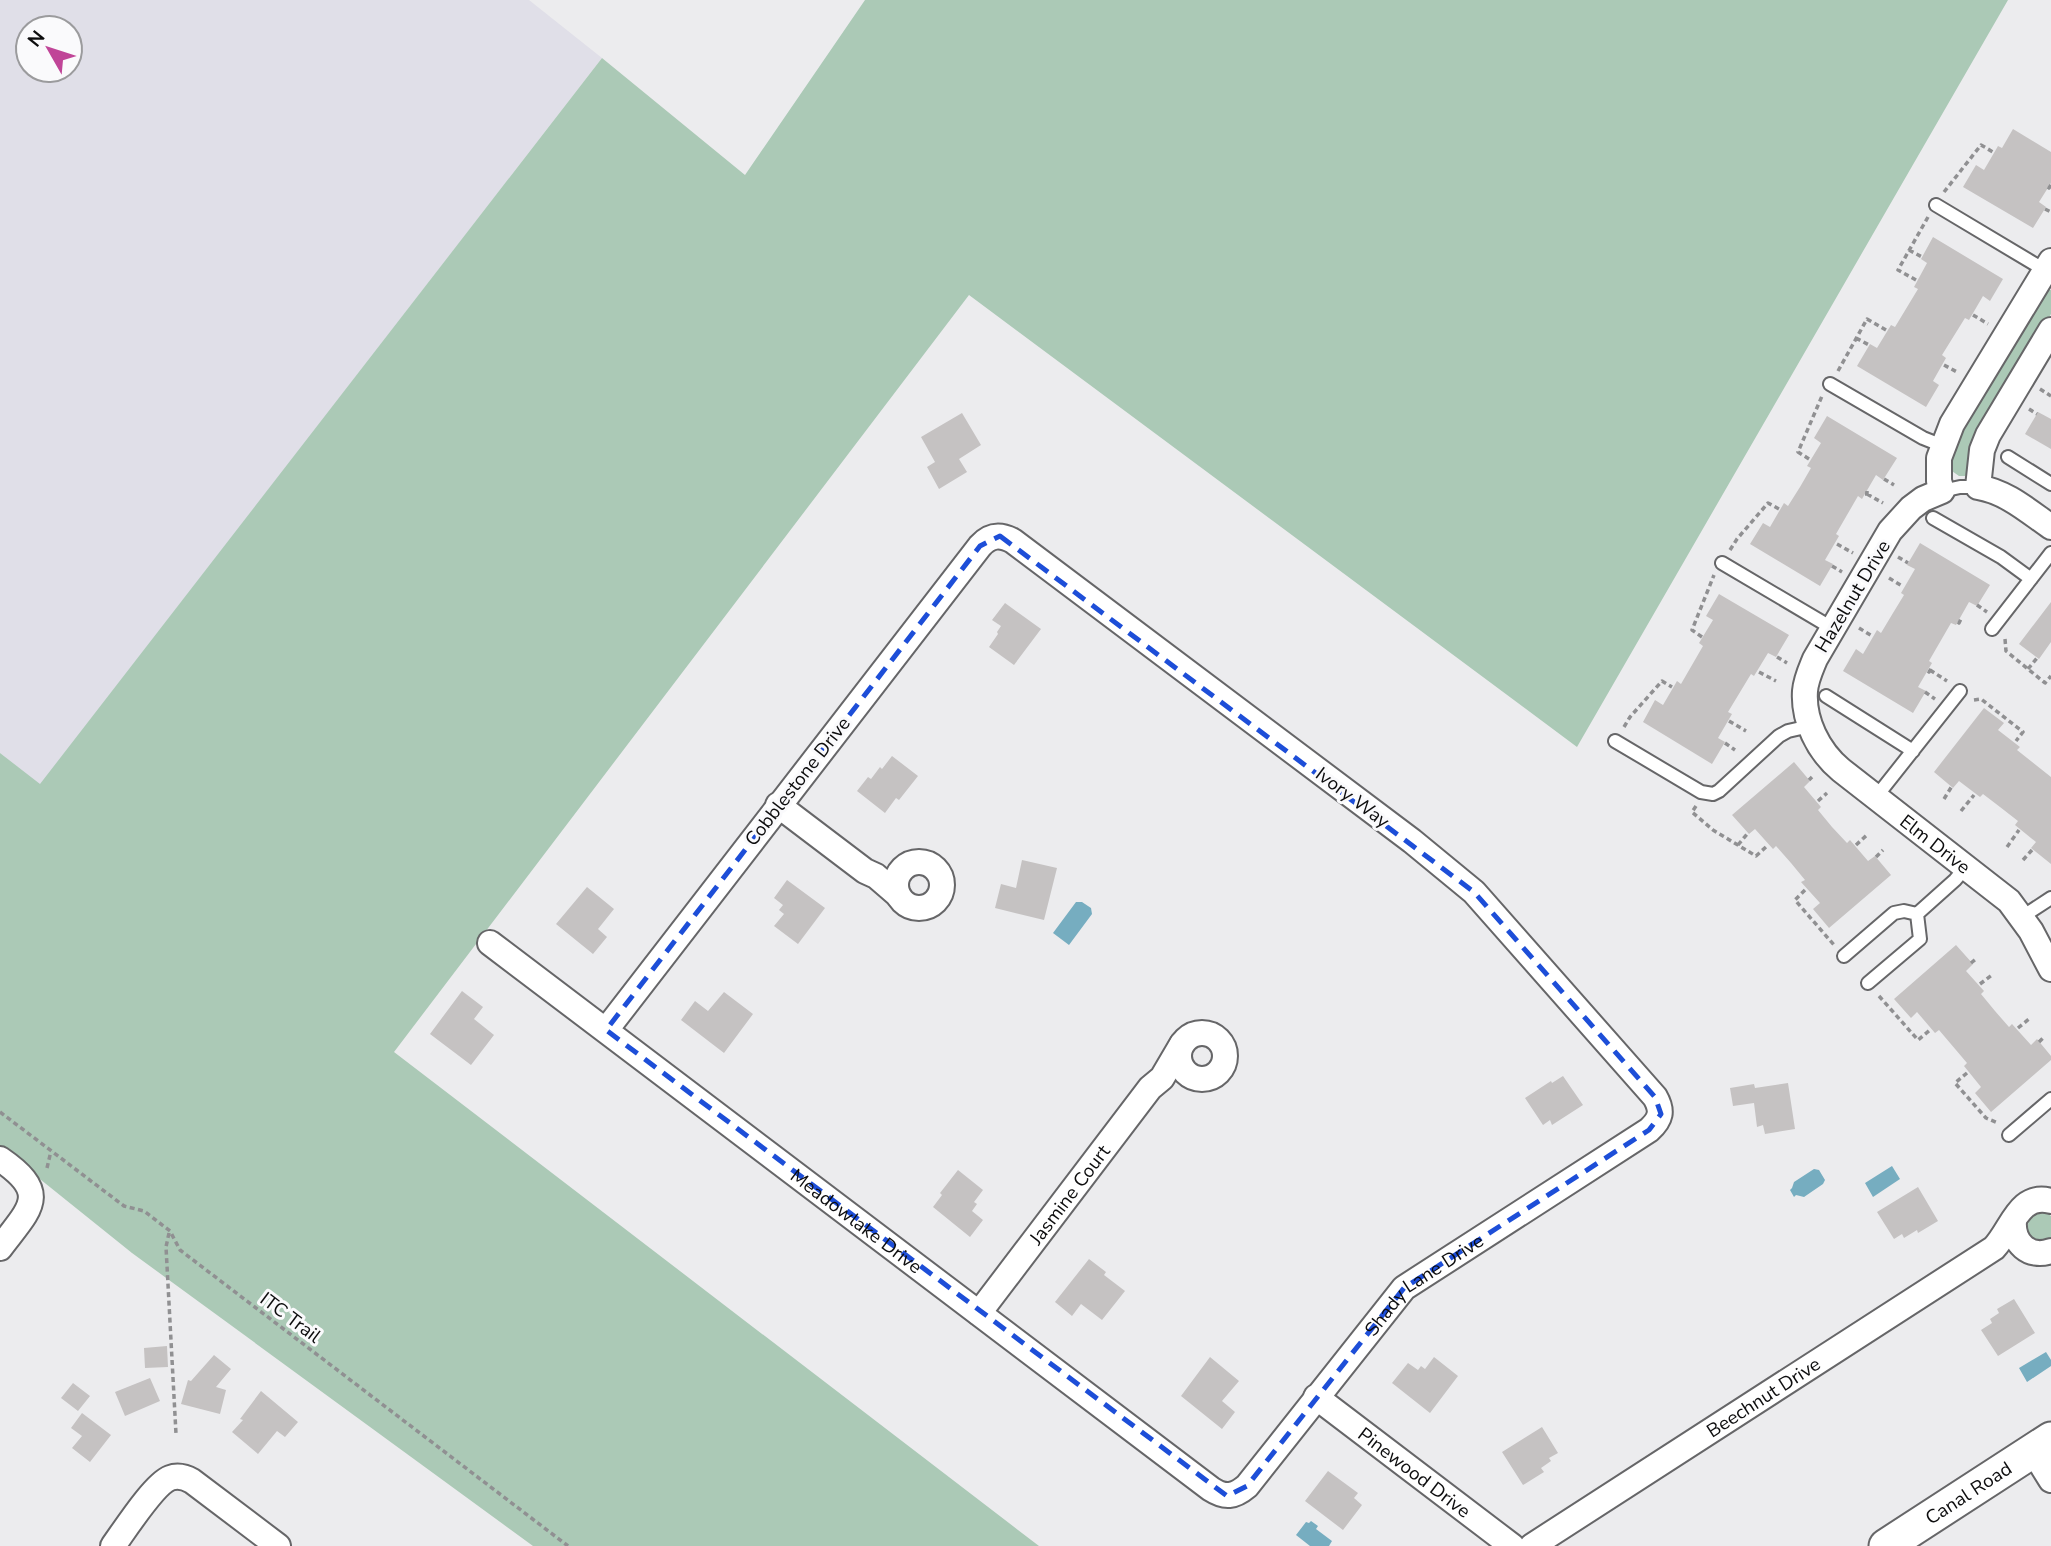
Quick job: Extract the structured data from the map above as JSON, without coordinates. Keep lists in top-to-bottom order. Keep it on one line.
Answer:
{"streets":{"street":["Hazelnut Drive","Cobblestone Drive","Ivory Way","Elm Drive","Jasmine Court","Meadowlake Drive","Shady Lane Drive","Beechnut Drive","Pinewood Drive","Canal Road"],"path":["ITC Trail"]},"crossings":[["Hazelnut Drive","Elm Drive"],["Cobblestone Drive","Ivory Way"],["Cobblestone Drive","Meadowlake Drive"],["Ivory Way","Shady Lane Drive"],["Jasmine Court","Meadowlake Drive"],["Meadowlake Drive","Shady Lane Drive"],["Shady Lane Drive","Pinewood Drive"]],"north":"top left"}
